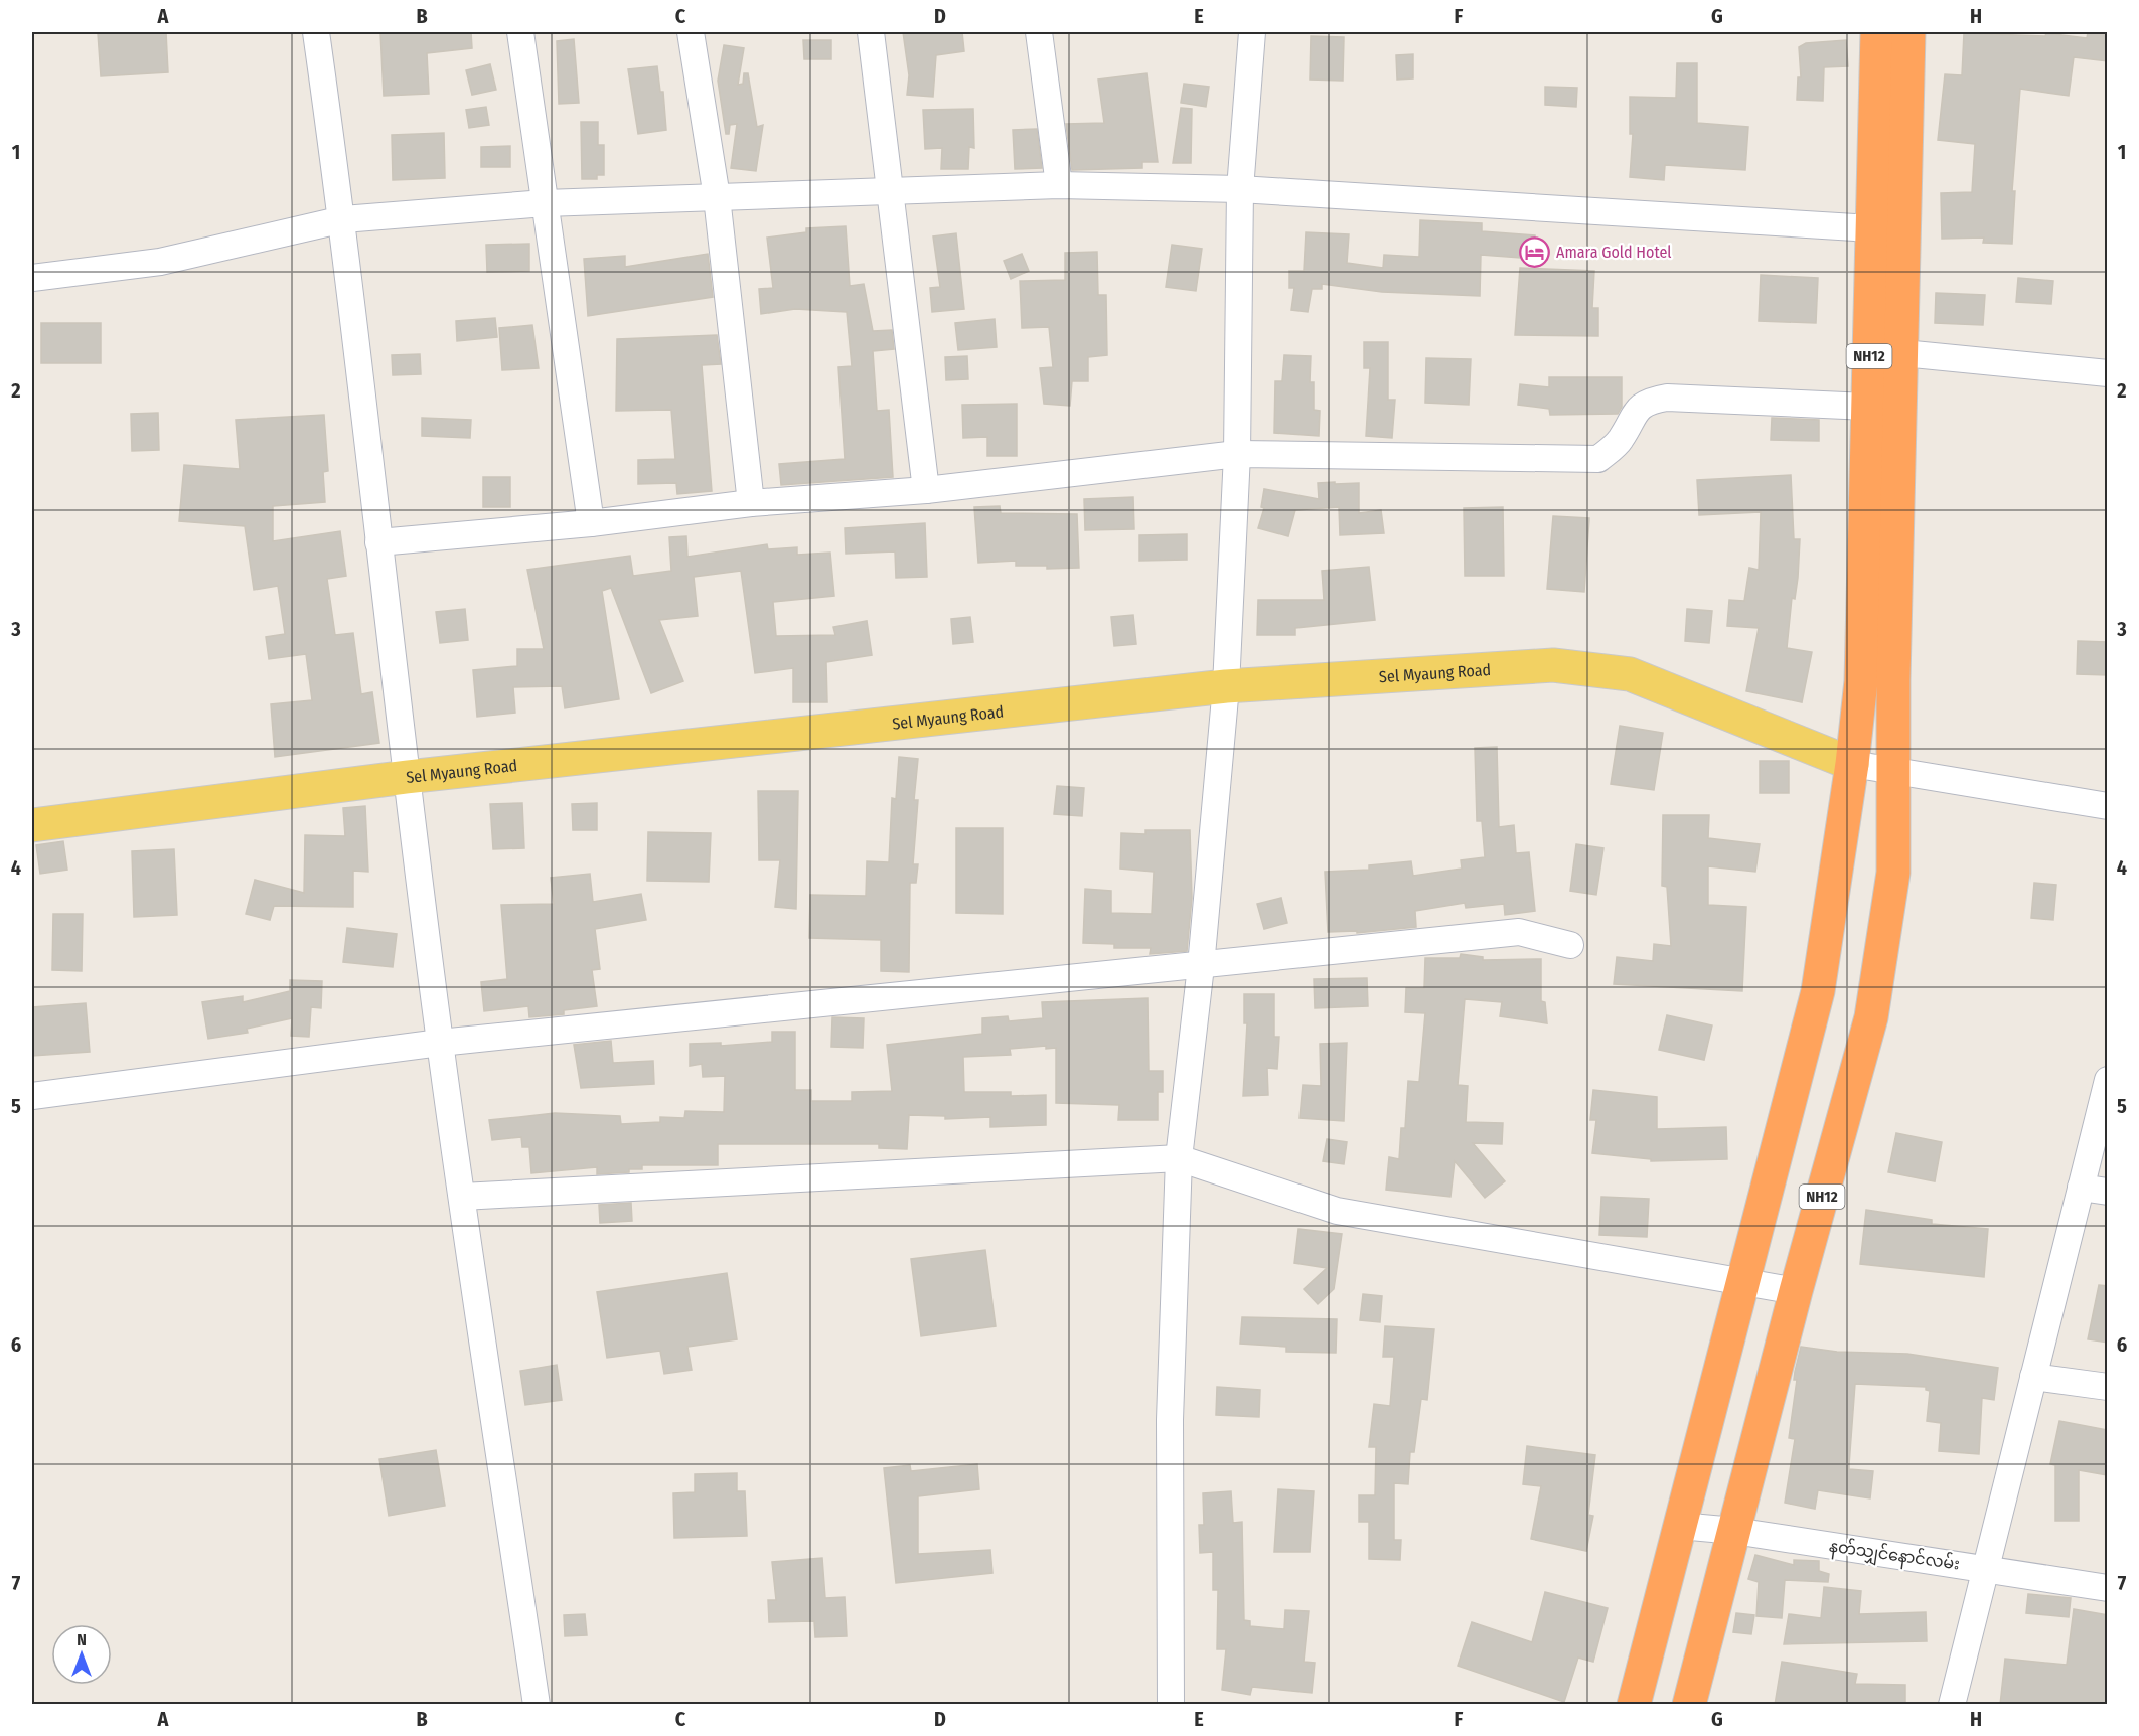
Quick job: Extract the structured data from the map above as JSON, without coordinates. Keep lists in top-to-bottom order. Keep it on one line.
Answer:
{"streets":{"highway":["NH12"],"main road":["Sel Myaung Road"],"street":["နတ်သျှင်နောင်လမ်း"]},"crossings":[["NH12","Sel Myaung Road"],["NH12","နတ်သျှင်နောင်လမ်း"]],"places":{"hotel":["Amara Gold Hotel"]},"north":"top","grid":{"columns":["A","B","C","D","E","F","G","H"],"rows":["1","2","3","4","5","6","7"]}}
